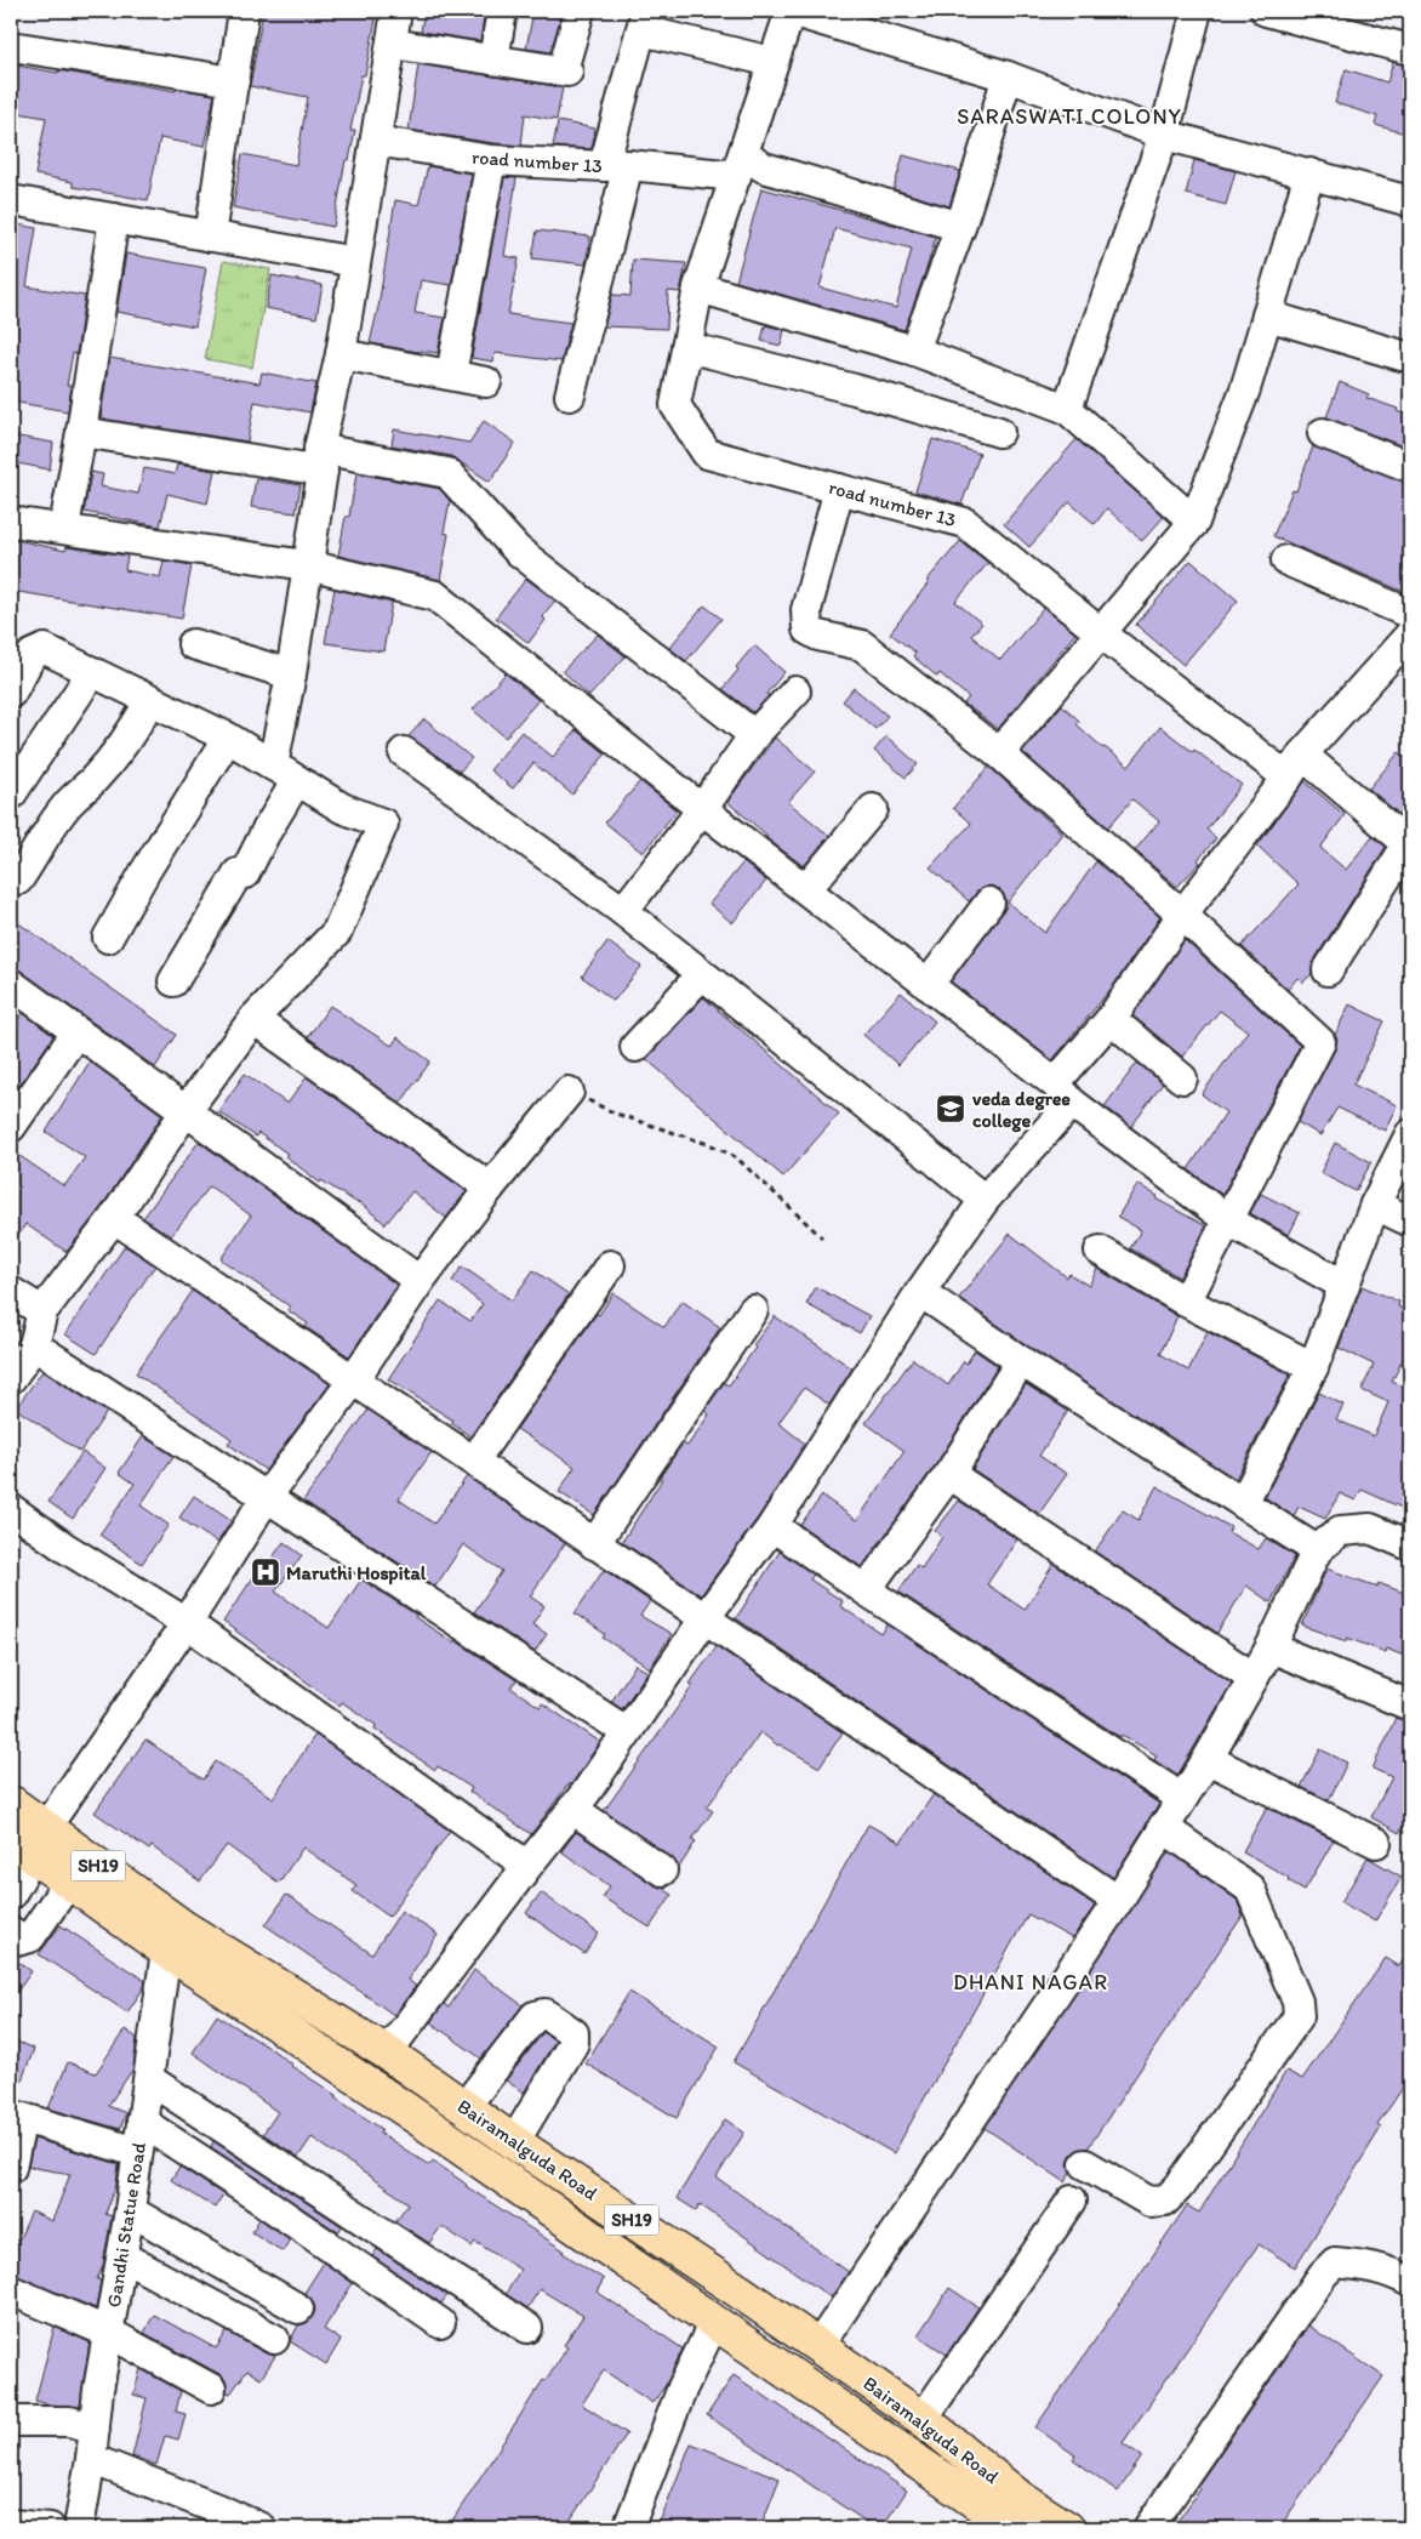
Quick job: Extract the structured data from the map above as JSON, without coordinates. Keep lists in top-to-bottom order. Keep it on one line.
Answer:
{"streets":{"main road":["SH19","Bairamalguda Road"],"street":["road number 13","Gandhi Statue Road"]},"crossings":[["Bairamalguda Road","Gandhi Statue Road"]],"districts":["SARASWATI COLONY","DHANI NAGAR"],"places":{"school or university":["veda degree college"],"hospital":["Maruthi Hospital"]}}
